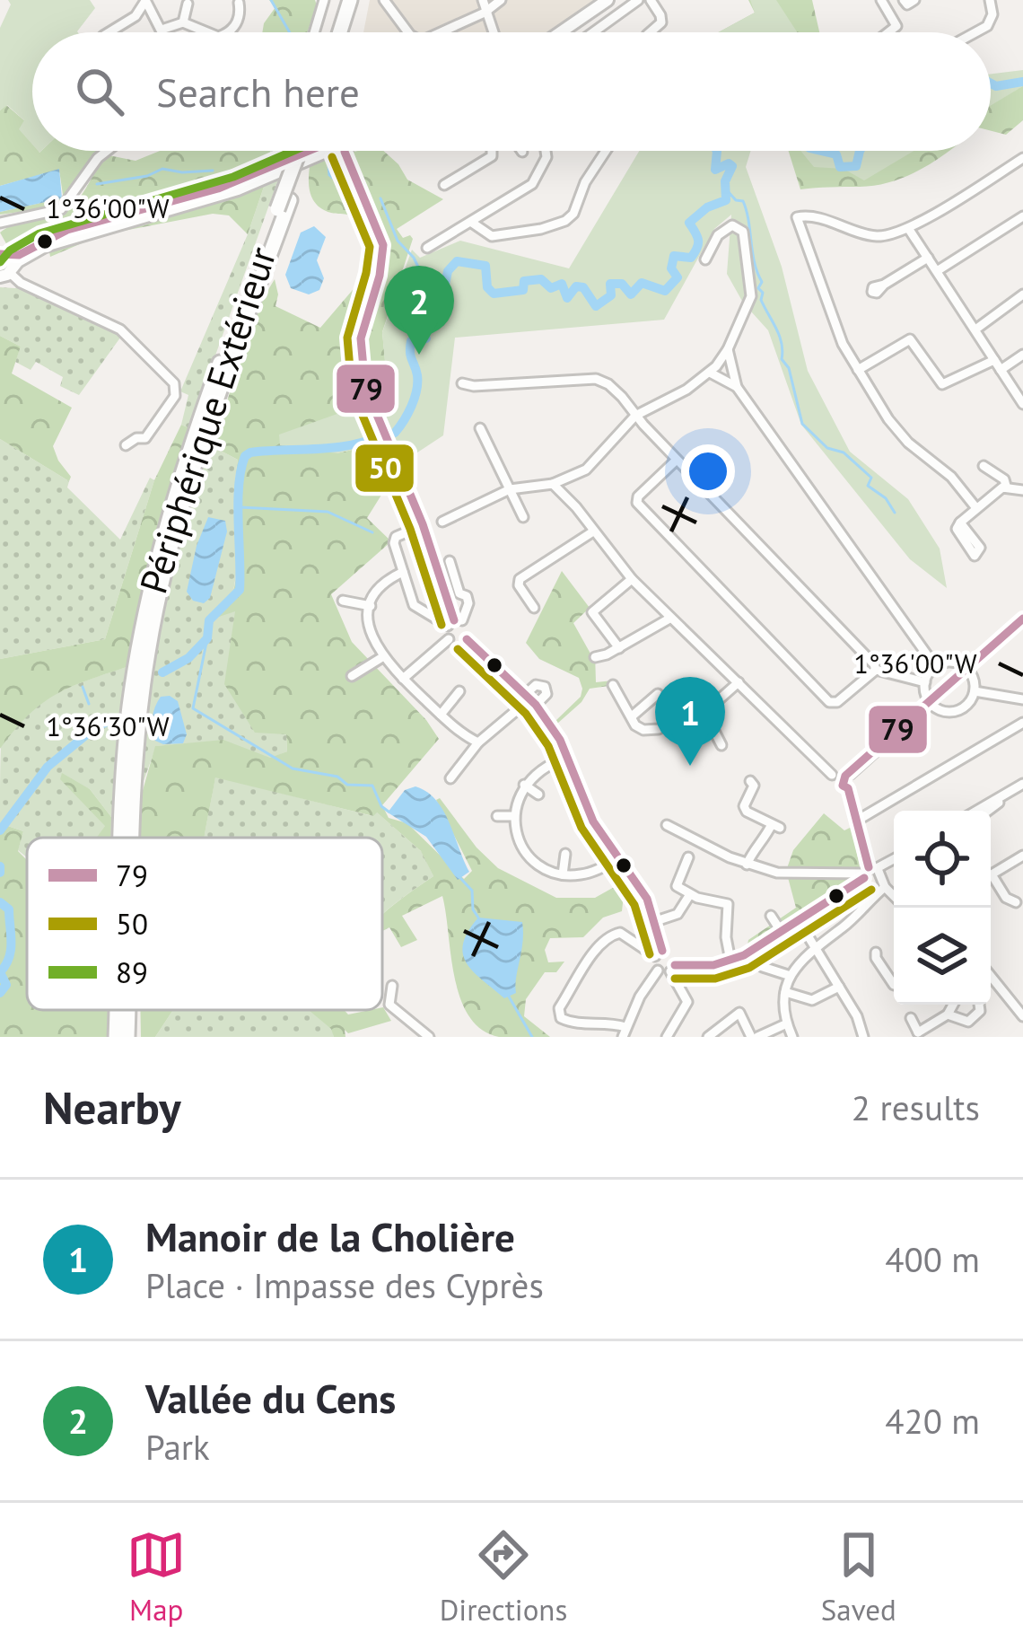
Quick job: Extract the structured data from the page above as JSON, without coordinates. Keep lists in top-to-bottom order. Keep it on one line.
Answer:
{"streets":{"highway":["Périphérique Extérieur"]},"lines":["transit line 79","transit line 89","transit line 50"],"legend":["79","50","89"],"page":{"search":"Search here","pins":["2","1"],"heading":["Nearby","2 results"],"list":[{"mark":"1","name":"Manoir de la Cholière","note":"Place · Impasse des Cyprès","value":"400 m"},{"mark":"2","name":"Vallée du Cens","note":"Park","value":"420 m"}],"nav":["Map","Directions","Saved"]},"coordinates":["1°36'00\"W","1°36'30\"W"]}
